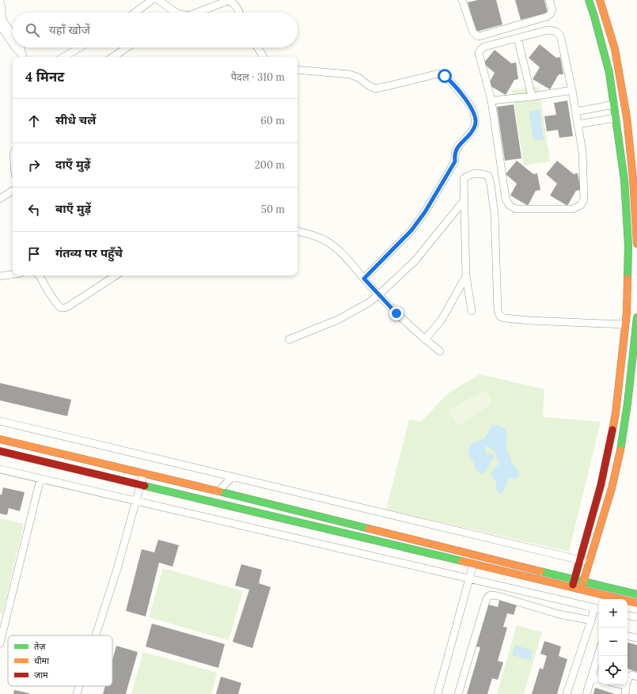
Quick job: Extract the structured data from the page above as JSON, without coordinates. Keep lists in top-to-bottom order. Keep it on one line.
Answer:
{"legend":["तेज़","धीमा","जाम"],"page":{"search":"यहाँ खोजें","heading":["4 मिनट","पैदल · 310 m"],"list":[["सीधे चलें","60 m"],["दाएँ मुड़ें","200 m"],["बाएँ मुड़ें","50 m"],"गंतव्य पर पहुँचे"],"map_buttons":["+","−"]}}
